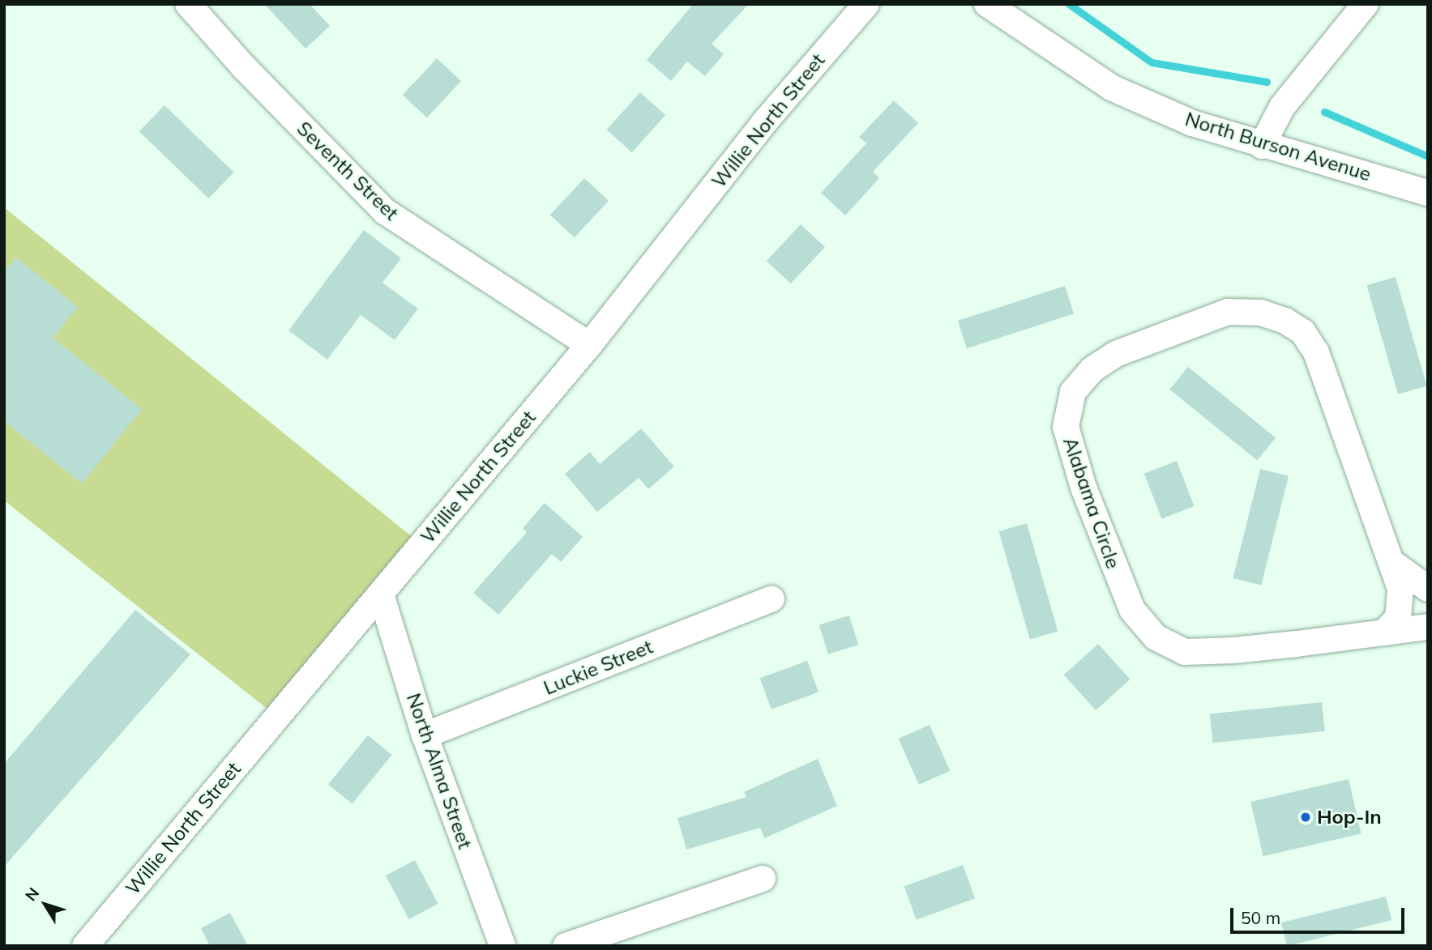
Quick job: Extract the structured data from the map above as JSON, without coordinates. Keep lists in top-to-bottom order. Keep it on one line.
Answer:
{"streets":{"street":["Willie North Street","North Burson Avenue","Seventh Street","Alabama Circle","Luckie Street","North Alma Street"]},"crossings":[["Willie North Street","Seventh Street"],["Willie North Street","North Alma Street"],["Luckie Street","North Alma Street"]],"places":["Hop-In"],"scale_bar":"50 m","north":"top left"}
